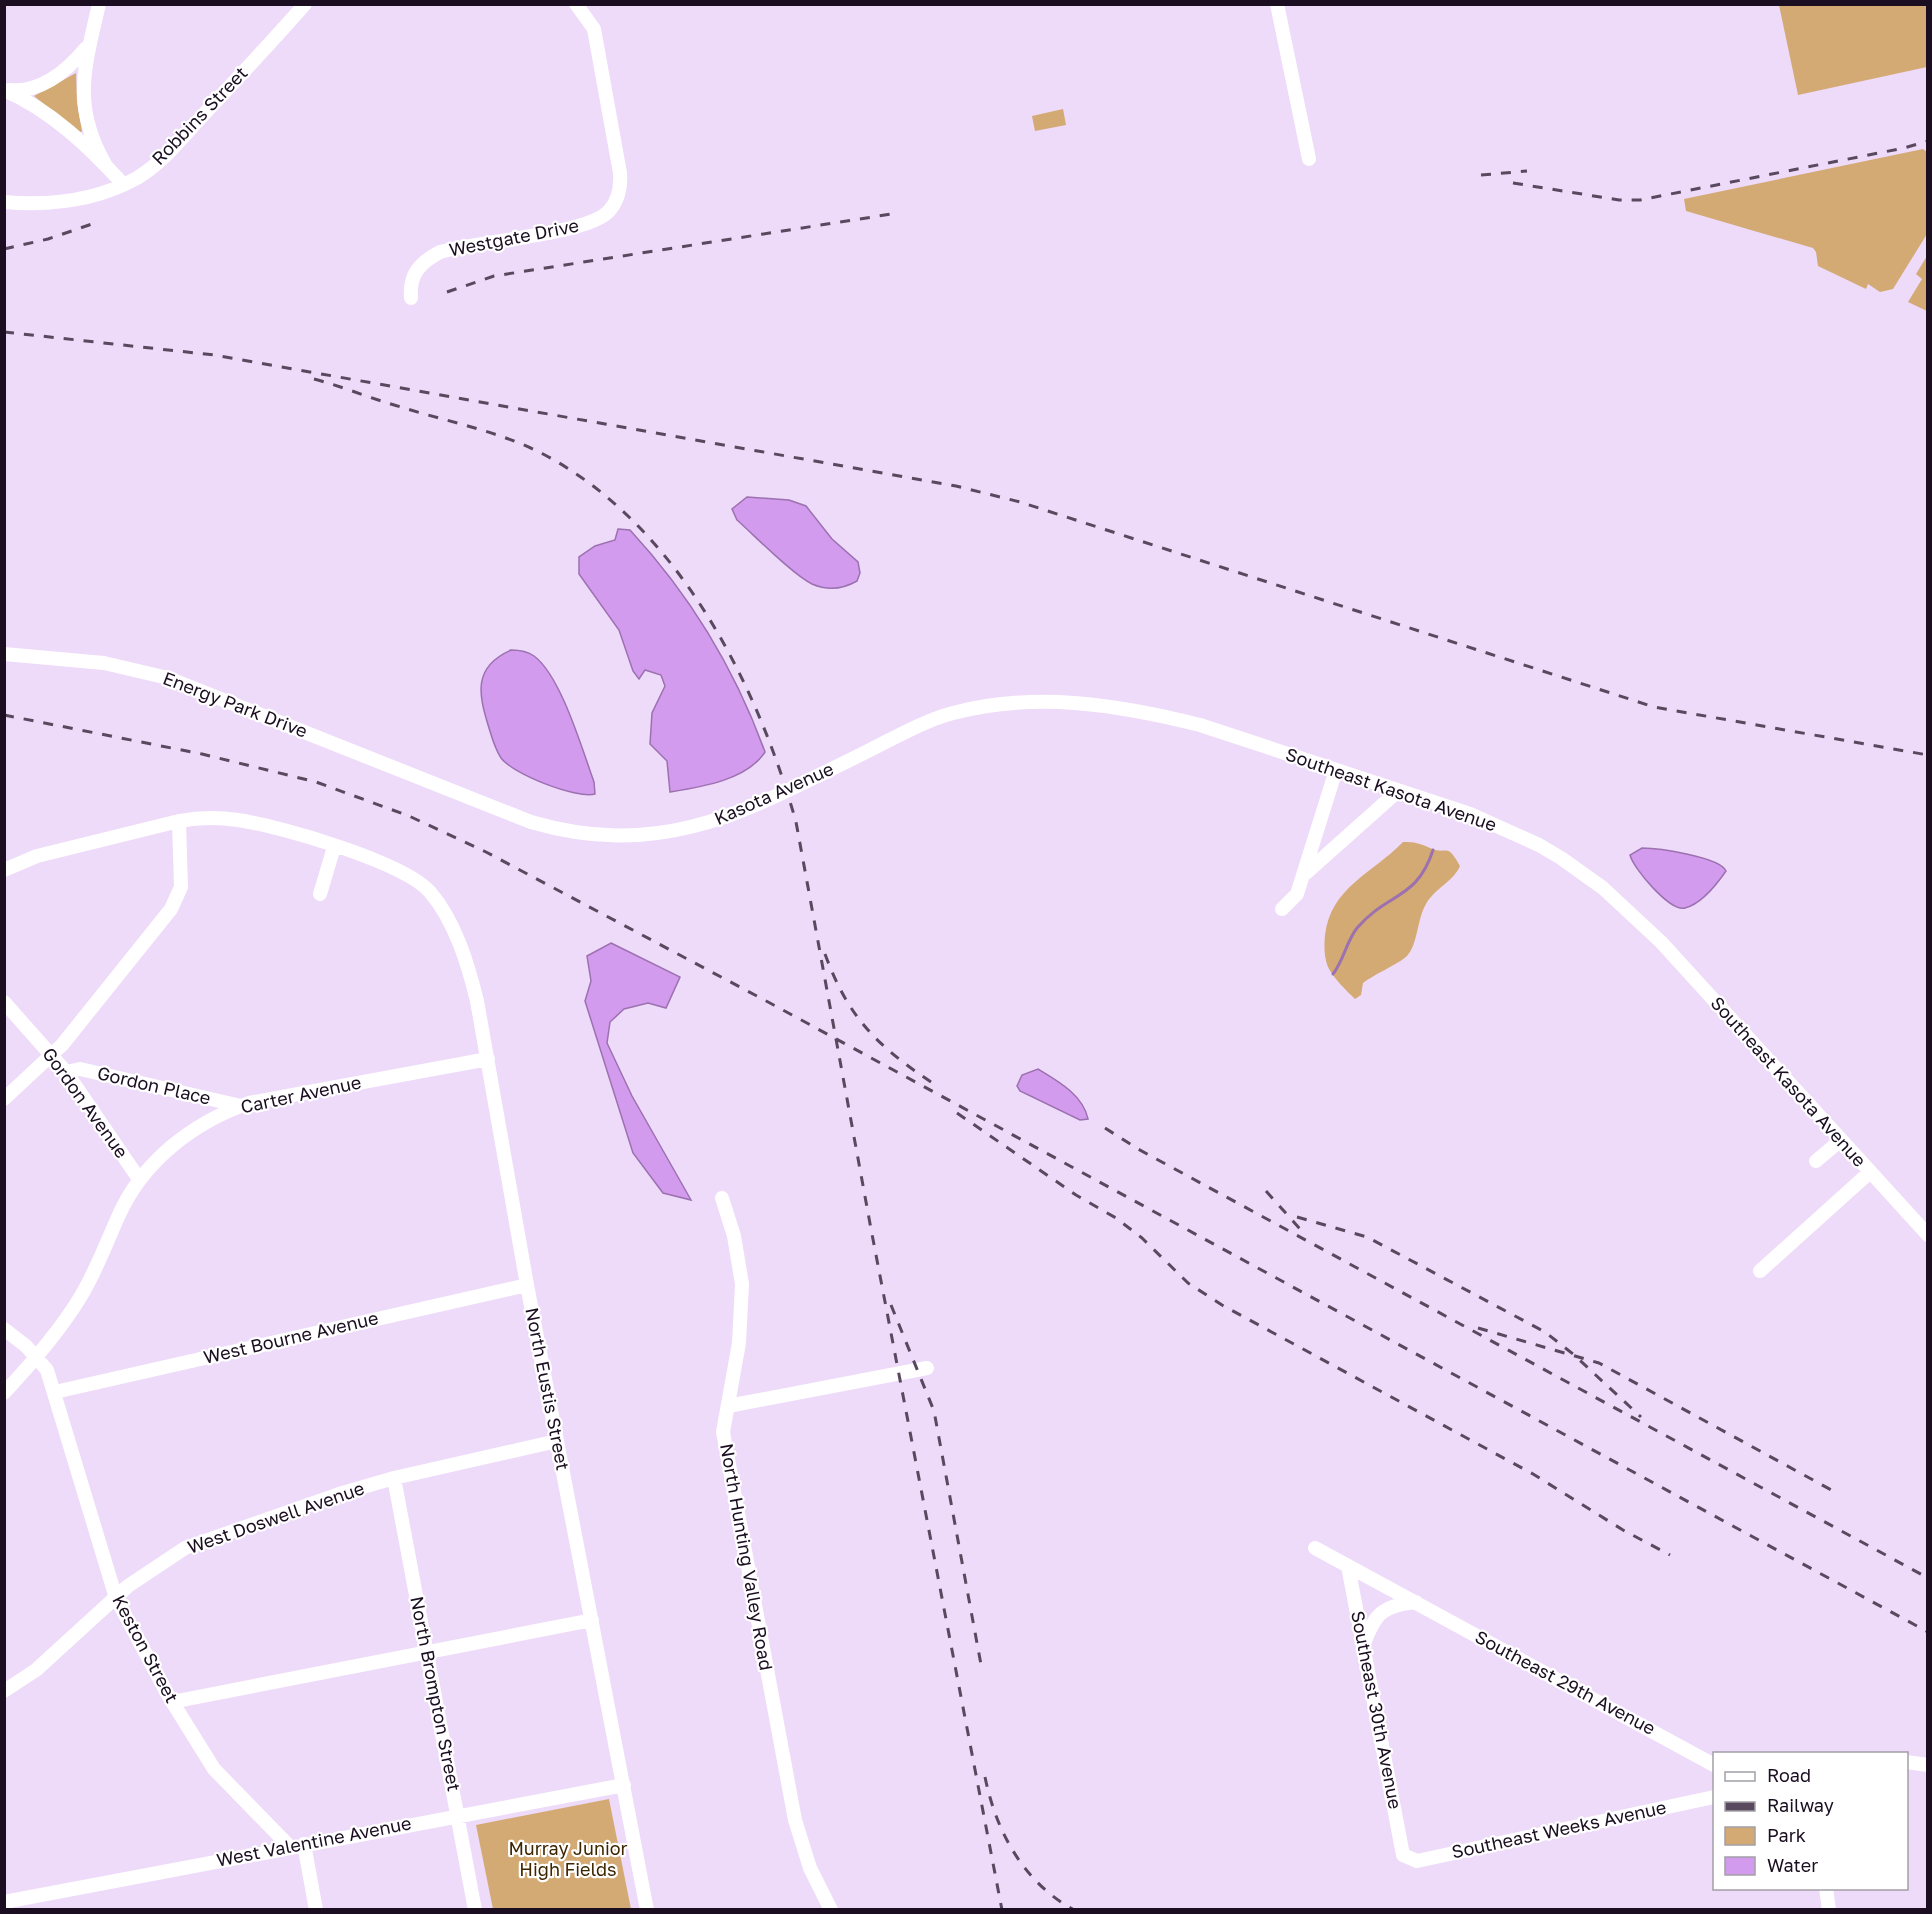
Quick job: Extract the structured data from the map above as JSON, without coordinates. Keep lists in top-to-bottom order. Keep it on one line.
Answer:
{"streets":{"street":["Robbins Street","Westgate Drive","Energy Park Drive","Southeast Kasota Avenue","Kasota Avenue","Gordon Place","Carter Avenue","Gordon Avenue","West Bourne Avenue","North Eustis Street","West Doswell Avenue","North Hunting Valley Road","Keston Street","Southeast 29th Avenue","North Brompton Street","Southeast 30th Avenue","Southeast Weeks Avenue","West Valentine Avenue"]},"crossings":[["Energy Park Drive","Kasota Avenue"],["Southeast Kasota Avenue","Kasota Avenue"],["Gordon Place","Carter Avenue"],["Gordon Place","Gordon Avenue"],["Carter Avenue","Gordon Avenue"],["Carter Avenue","North Eustis Street"],["Carter Avenue","Keston Street"],["West Bourne Avenue","North Eustis Street"],["West Bourne Avenue","Keston Street"],["North Eustis Street","West Doswell Avenue"],["North Eustis Street","West Valentine Avenue"],["West Doswell Avenue","Keston Street"],["West Doswell Avenue","North Brompton Street"],["Keston Street","West Valentine Avenue"],["Southeast 29th Avenue","Southeast 30th Avenue"],["North Brompton Street","West Valentine Avenue"],["Southeast 30th Avenue","Southeast Weeks Avenue"]],"parks":["Murray Junior High Fields"],"legend":["Road","Railway","Park","Water"]}
